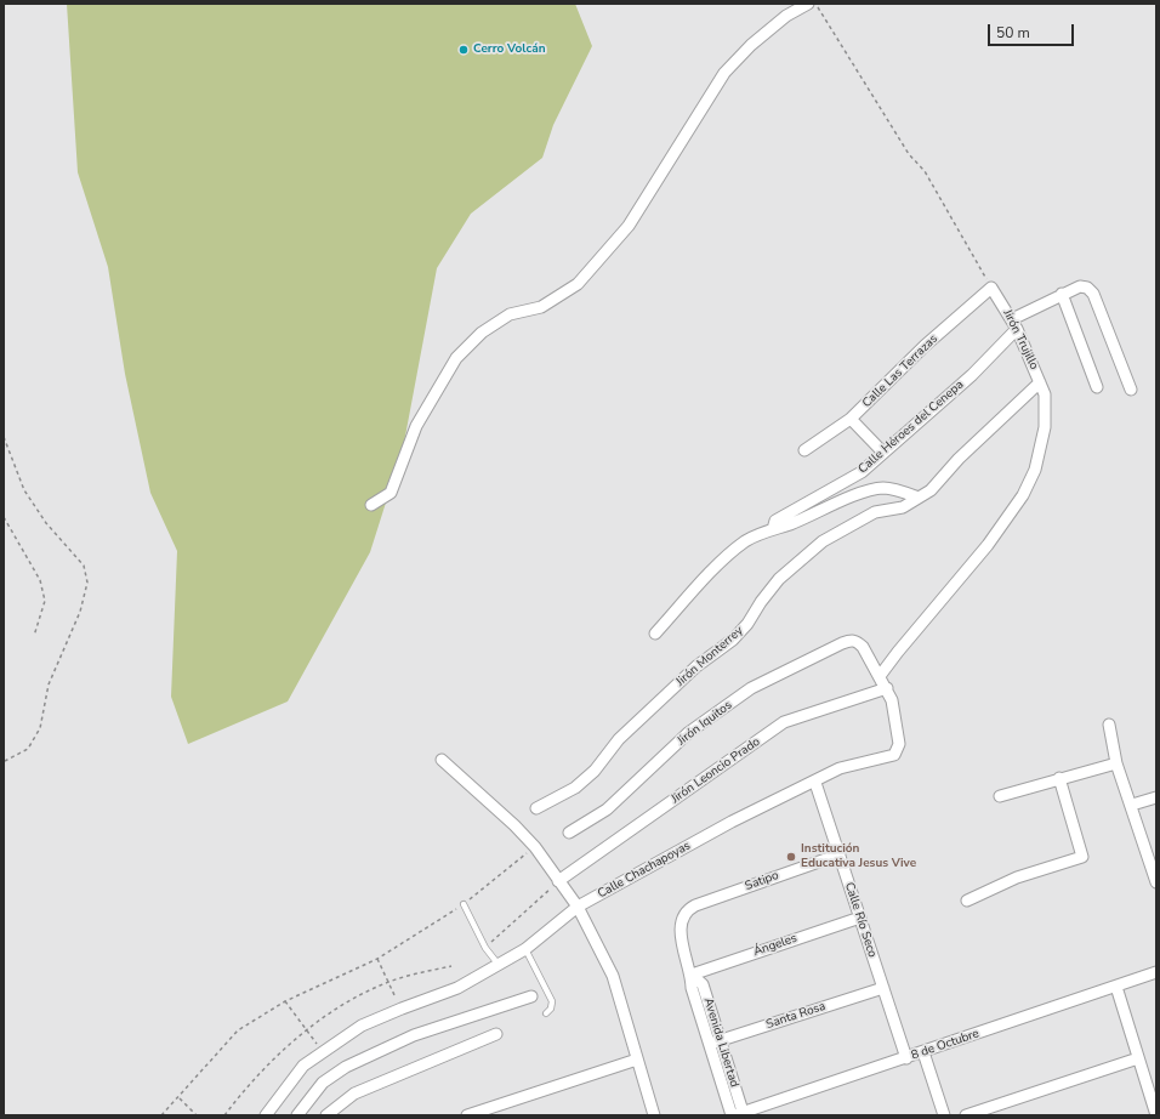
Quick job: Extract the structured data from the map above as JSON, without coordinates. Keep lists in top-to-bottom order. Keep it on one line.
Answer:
{"streets":{"street":["Jirón Trujillo","Calle Las Terrazas","Calle Héroes del Cenepa","Jirón Monterrey","Jirón Iquitos","Jirón Leoncio Prado","Calle Chachapoyas","Satipo","Calle Río Seco","Ángeles","Santa Rosa","Avenida Libertad","8 de Octubre"]},"crossings":[["Jirón Trujillo","Calle Las Terrazas"],["Jirón Trujillo","Calle Héroes del Cenepa"],["Jirón Trujillo","Jirón Monterrey"],["Jirón Trujillo","Jirón Iquitos"],["Calle Héroes del Cenepa","Jirón Monterrey"],["Jirón Leoncio Prado","Calle Chachapoyas"],["Calle Chachapoyas","Calle Río Seco"],["Satipo","Calle Río Seco"],["Satipo","Avenida Libertad"],["Calle Río Seco","Ángeles"],["Calle Río Seco","Santa Rosa"],["Calle Río Seco","8 de Octubre"],["Ángeles","Avenida Libertad"],["Santa Rosa","Avenida Libertad"],["Avenida Libertad","8 de Octubre"]],"places":["Cerro Volcán","Institución Educativa Jesus Vive"],"scale_bar":"50 m"}
